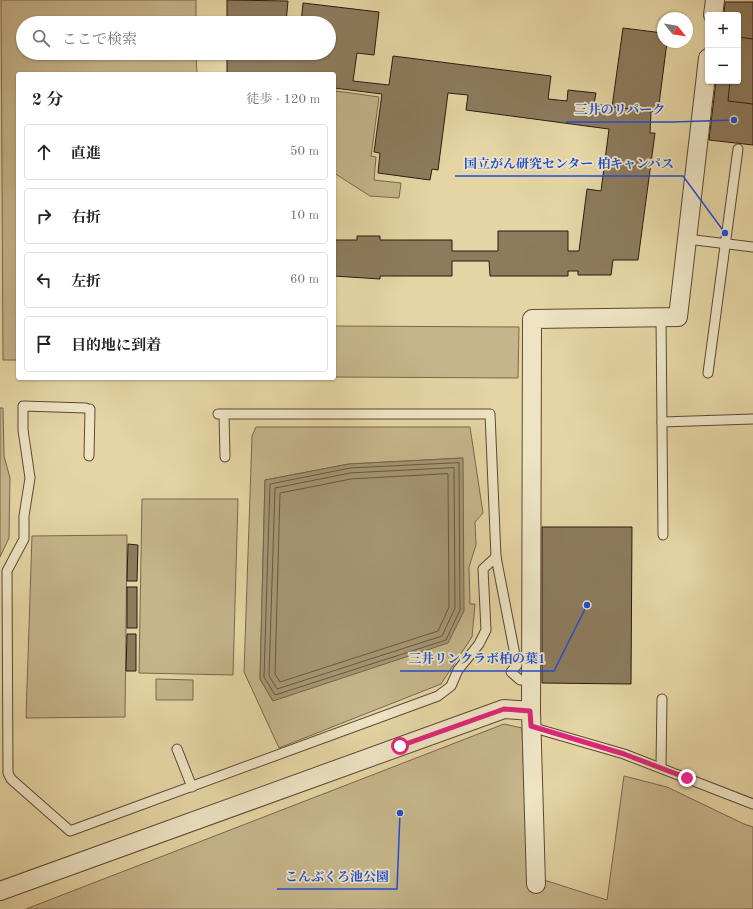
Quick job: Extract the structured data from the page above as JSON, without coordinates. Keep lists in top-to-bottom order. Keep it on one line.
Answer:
{"places":["三井のリパーク","国立がん研究センター 柏キャンパス","三井リンクラボ柏の葉1","こんぶくろ池公園"],"north":"bottom right","page":{"map_buttons":["+","−"],"search":"ここで検索","heading":["2 分","徒歩 · 120 m"],"list":[["直進","50 m"],["右折","10 m"],["左折","60 m"],"目的地に到着"]}}
